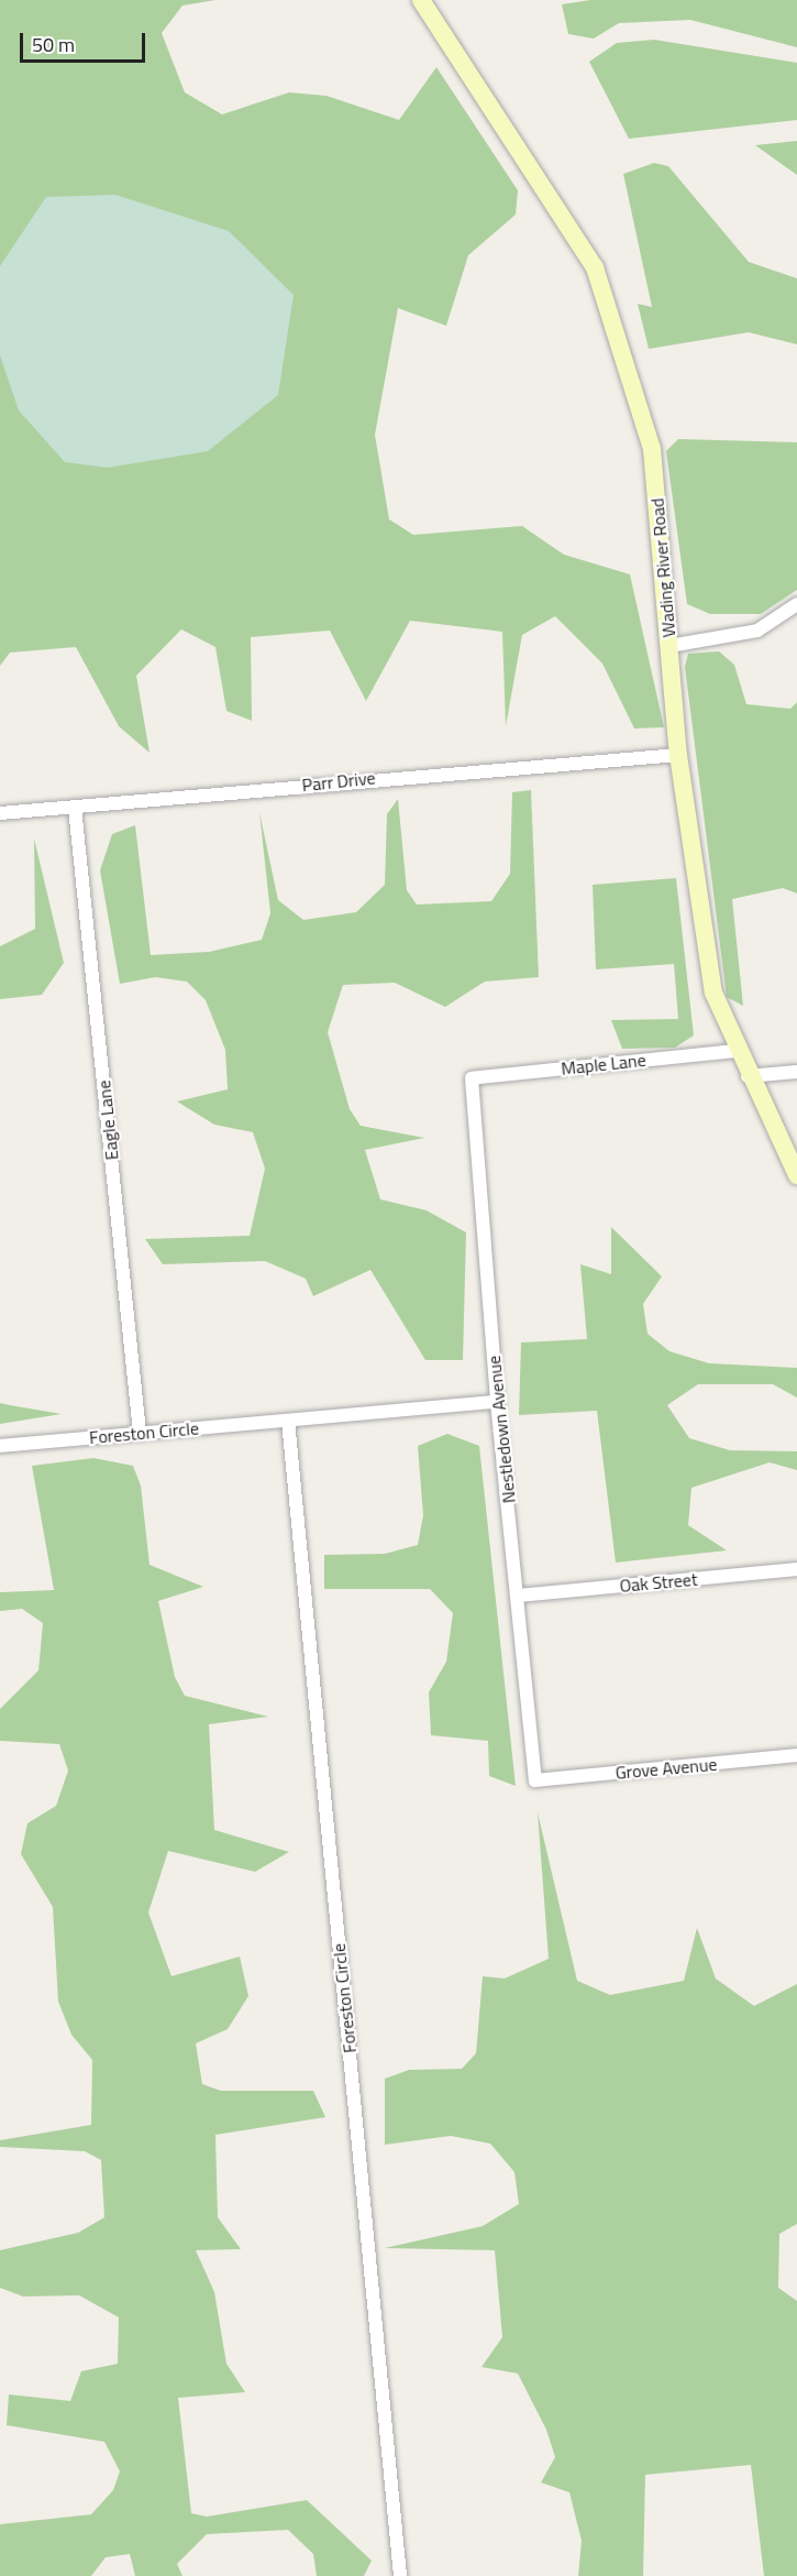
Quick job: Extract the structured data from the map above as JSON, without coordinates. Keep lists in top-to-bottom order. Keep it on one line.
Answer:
{"streets":{"main road":["Wading River Road"],"street":["Parr Drive","Maple Lane","Eagle Lane","Nestledown Avenue","Foreston Circle","Oak Street","Grove Avenue"]},"crossings":[["Wading River Road","Parr Drive"],["Wading River Road","Maple Lane"],["Parr Drive","Eagle Lane"],["Maple Lane","Nestledown Avenue"],["Eagle Lane","Foreston Circle"],["Nestledown Avenue","Foreston Circle"],["Nestledown Avenue","Oak Street"],["Nestledown Avenue","Grove Avenue"]],"scale_bar":"50 m"}
